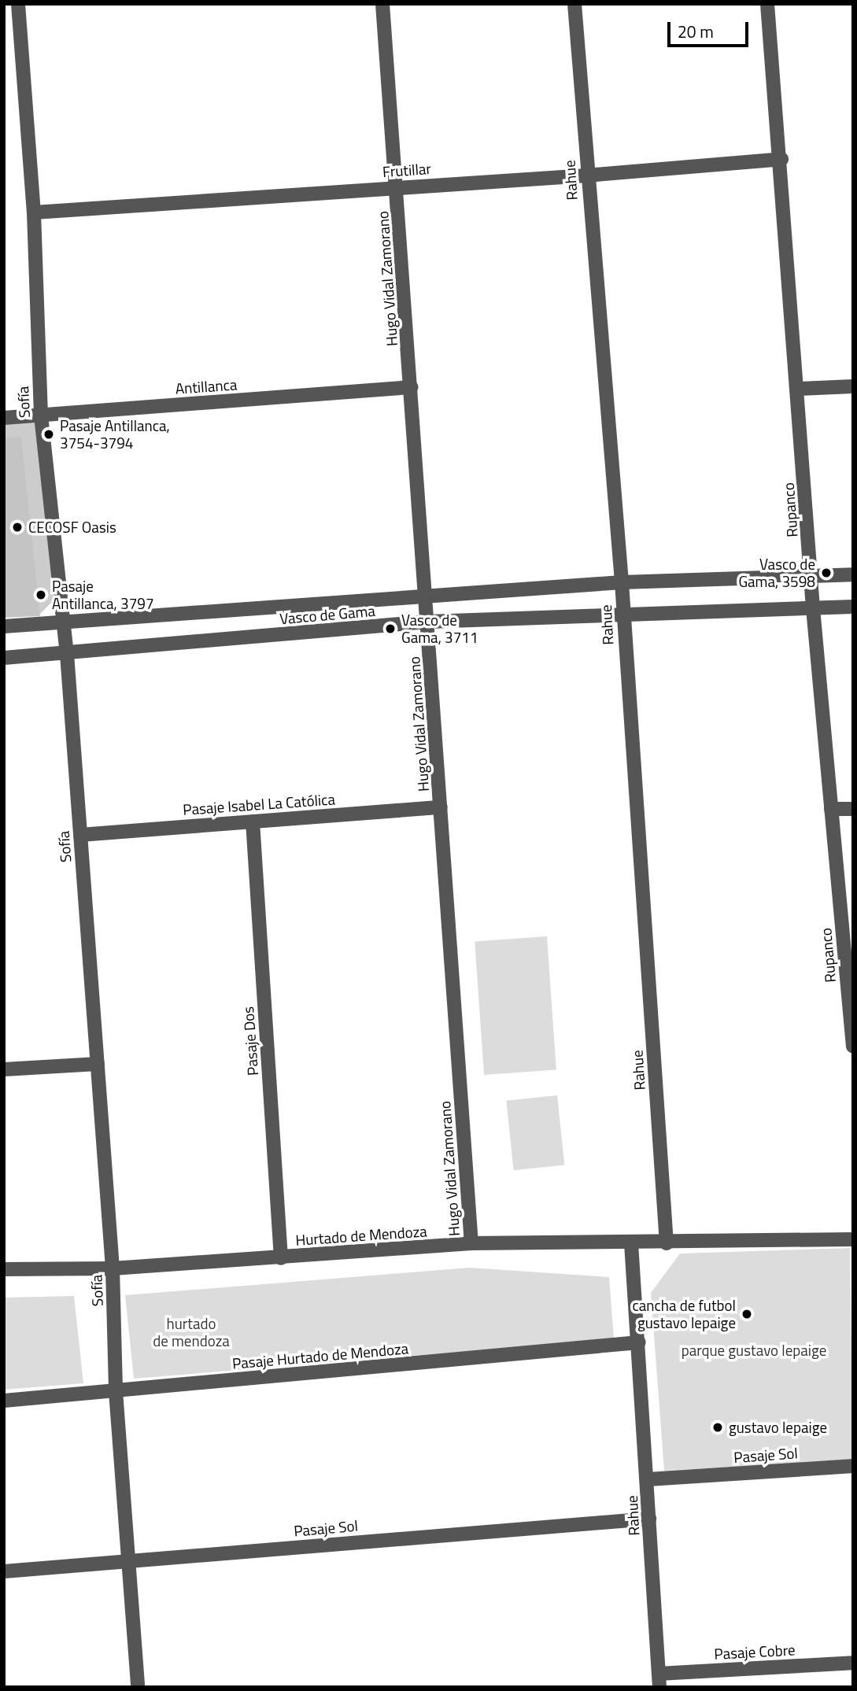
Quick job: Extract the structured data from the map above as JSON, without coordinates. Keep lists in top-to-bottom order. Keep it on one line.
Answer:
{"streets":{"street":["Frutillar","Rahue","Hugo Vidal Zamorano","Antillanca","Sofía","Rupanco","Vasco de Gama","Pasaje Isabel La Católica","Pasaje Dos","Hurtado de Mendoza","Pasaje Hurtado de Mendoza","Pasaje Sol","Pasaje Cobre"]},"crossings":[["Frutillar","Rahue"],["Frutillar","Hugo Vidal Zamorano"],["Frutillar","Sofía"],["Frutillar","Rupanco"],["Rahue","Vasco de Gama"],["Rahue","Hurtado de Mendoza"],["Rahue","Pasaje Hurtado de Mendoza"],["Rahue","Pasaje Sol"],["Rahue","Pasaje Cobre"],["Hugo Vidal Zamorano","Antillanca"],["Hugo Vidal Zamorano","Vasco de Gama"],["Hugo Vidal Zamorano","Pasaje Isabel La Católica"],["Hugo Vidal Zamorano","Hurtado de Mendoza"],["Antillanca","Sofía"],["Sofía","Vasco de Gama"],["Sofía","Pasaje Isabel La Católica"],["Sofía","Hurtado de Mendoza"],["Sofía","Pasaje Hurtado de Mendoza"],["Sofía","Pasaje Sol"],["Rupanco","Vasco de Gama"],["Pasaje Isabel La Católica","Pasaje Dos"],["Pasaje Dos","Hurtado de Mendoza"]],"parks":["hurtado de mendoza","parque gustavo lepaige"],"places":["Pasaje Antillanca, 3754-3794","CECOSF Oasis","Vasco de Gama, 3598","Pasaje Antillanca, 3797","Vasco de Gama, 3711","cancha de futbol gustavo lepaige","gustavo lepaige"],"scale_bar":"20 m"}
